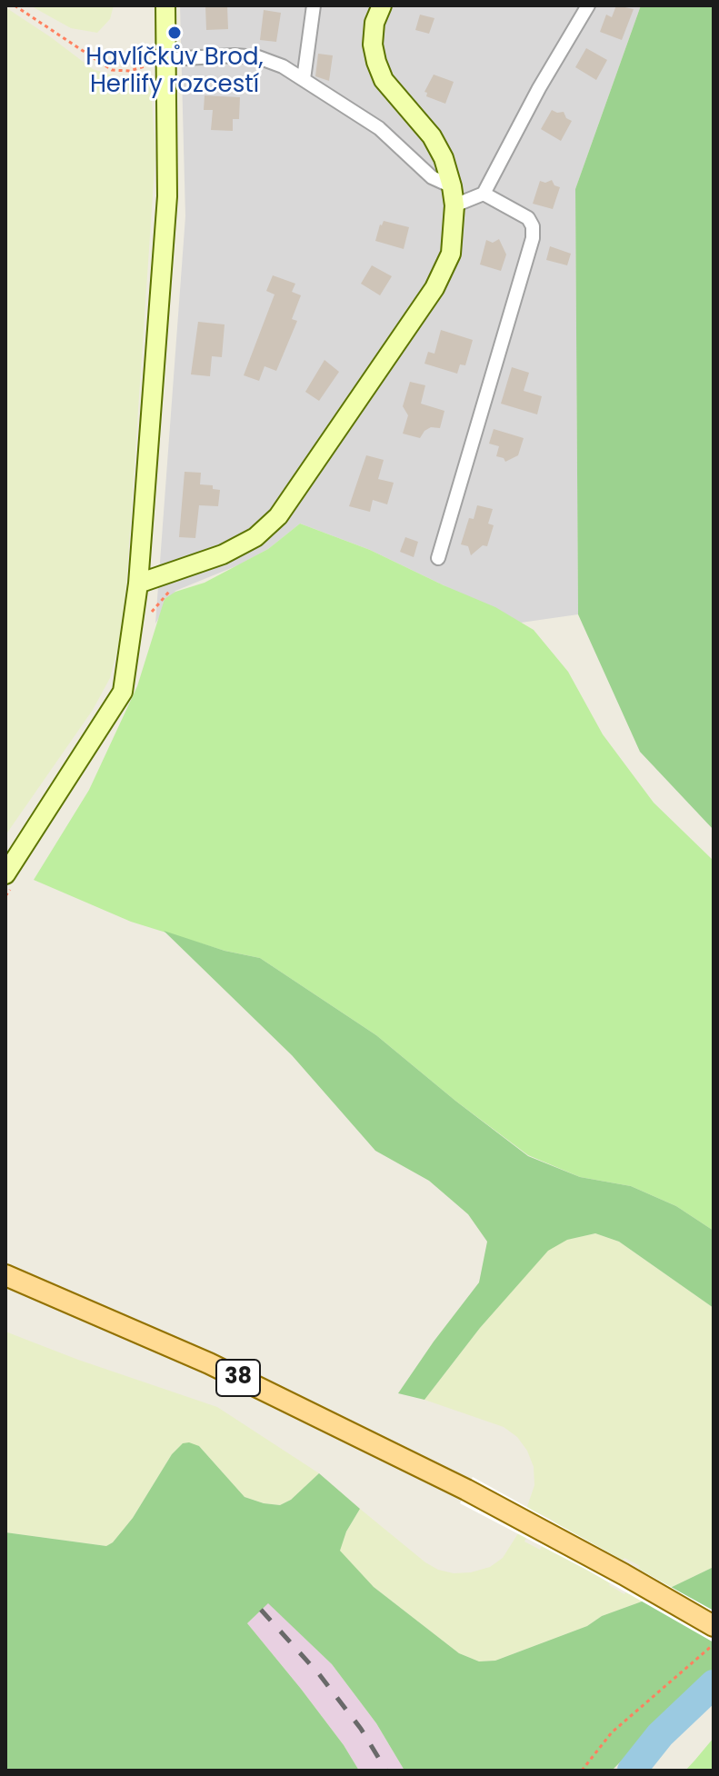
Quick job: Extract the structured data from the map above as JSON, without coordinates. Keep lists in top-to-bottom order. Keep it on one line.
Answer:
{"streets":{"main road":["38"]},"places":["Havlíčkův Brod, Herlify rozcestí"]}
